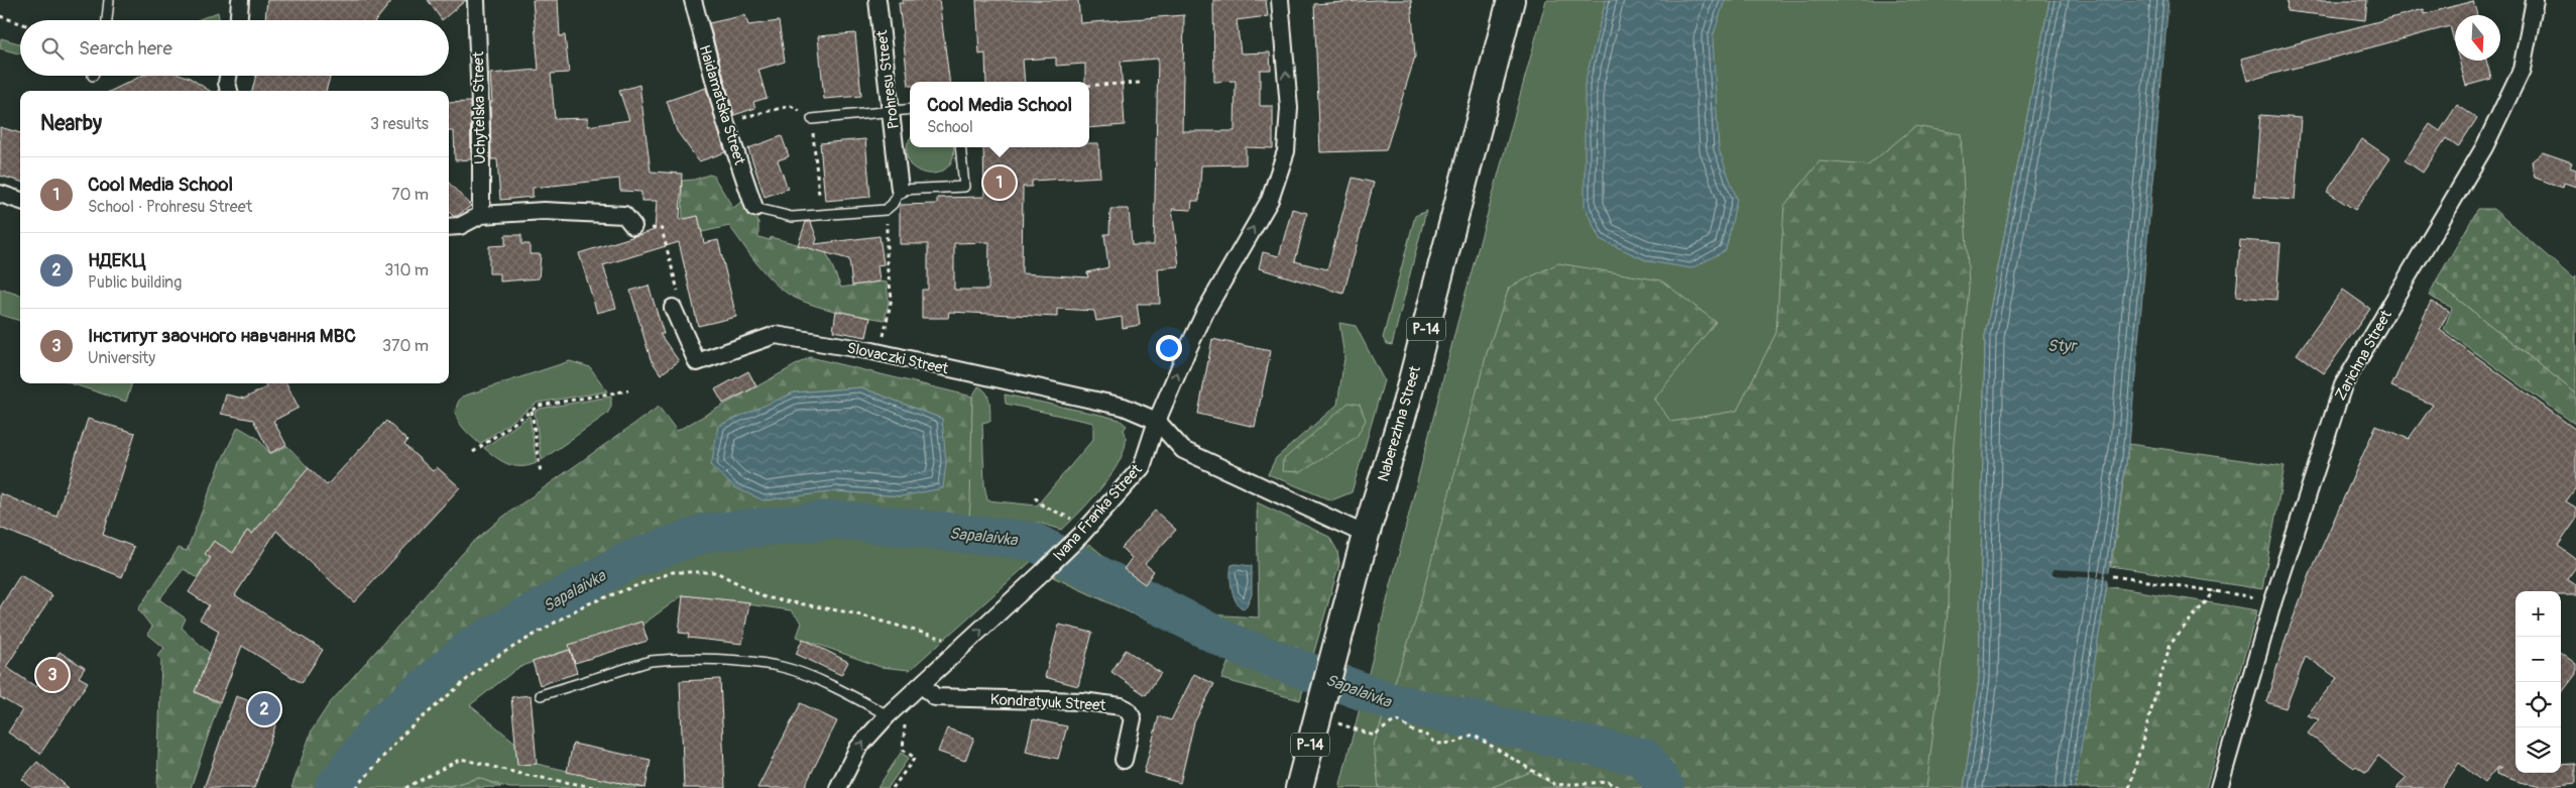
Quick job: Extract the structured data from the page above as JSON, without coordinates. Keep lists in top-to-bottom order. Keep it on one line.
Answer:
{"streets":{"main road":["Р-14","Naberezhna Street"],"street":["Prohresu Street","Haidamatska Street","Uchytelska Street","Zarichna Street","Slovaczki Street","Ivana Franka Street","Kondratyuk Street"]},"crossings":[["Slovaczki Street","Ivana Franka Street"],["Ivana Franka Street","Kondratyuk Street"]],"one_way":["Ivana Franka Street"],"water":["Styr","Sapalaivka"],"north":"bottom","page":{"search":"Search here","popup":["Cool Media School","School"],"heading":["Nearby","3 results"],"list":[{"mark":"1","name":"Cool Media School","note":"School · Prohresu Street","value":"70 m"},{"mark":"2","name":"НДЕКЦ","note":"Public building","value":"310 m"},{"mark":"3","name":"Інститут заочного навчання МВС","note":"University","value":"370 m"}],"pins":["1","3","2"],"map_buttons":["+","−"]}}
